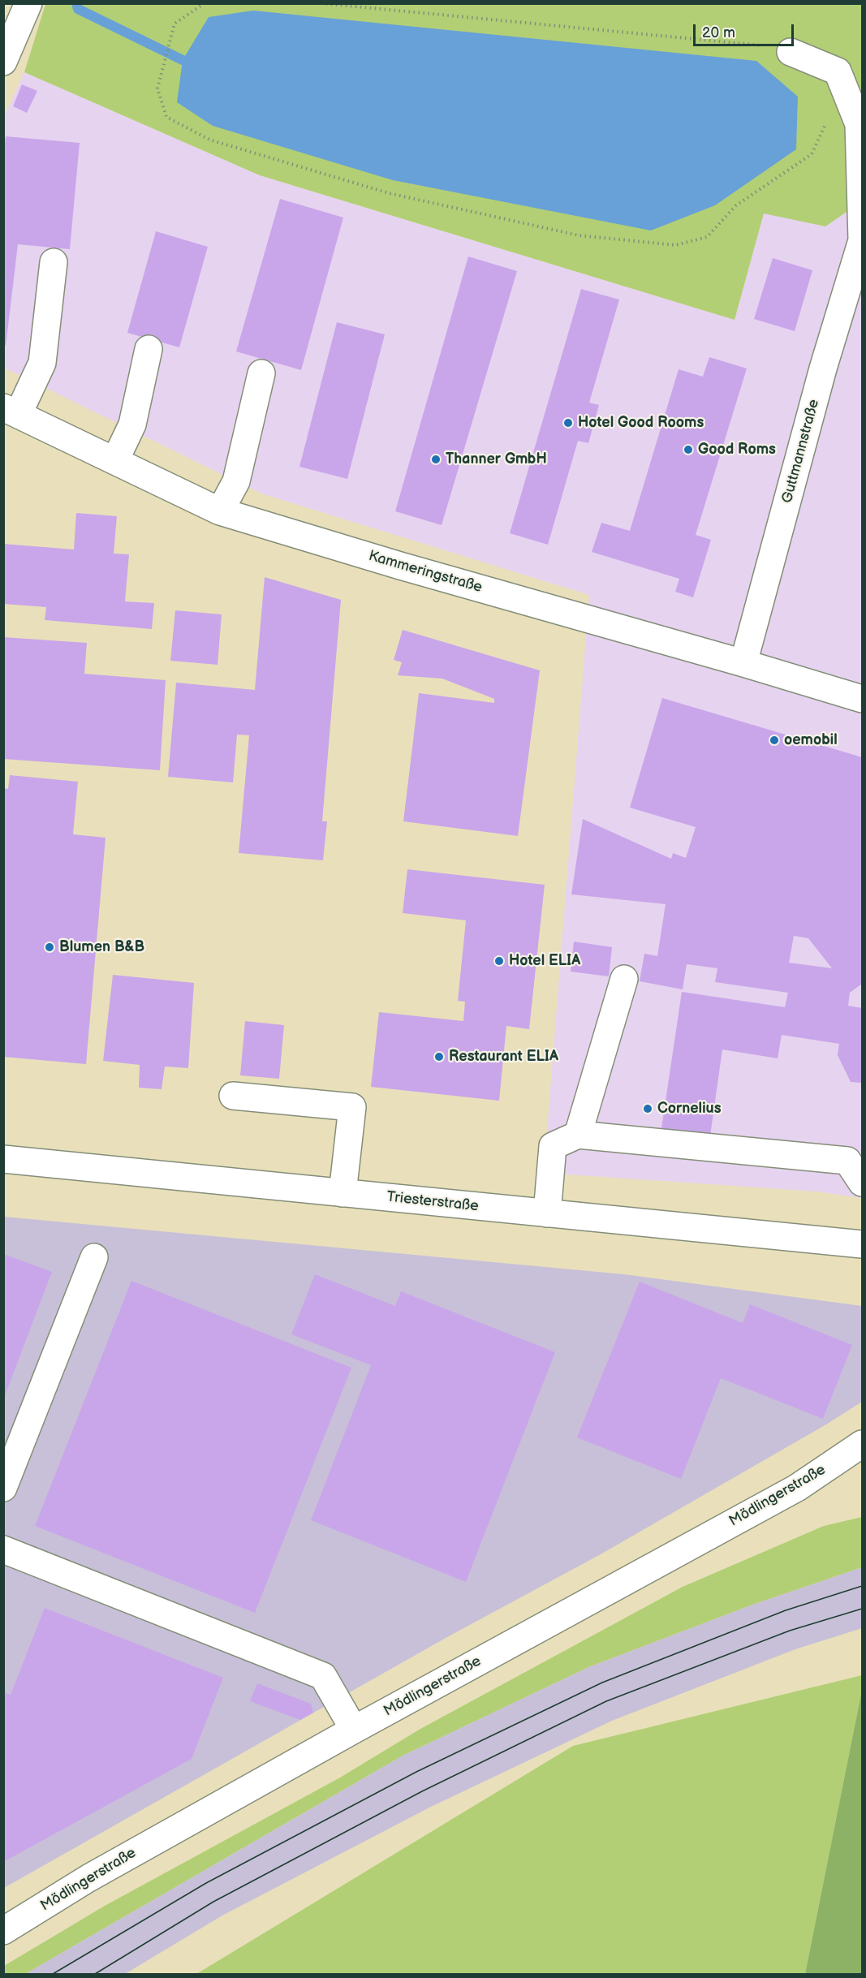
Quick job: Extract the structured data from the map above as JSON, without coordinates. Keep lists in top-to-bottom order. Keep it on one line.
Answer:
{"streets":{"street":["Guttmannstraße","Kammeringstraße","Triesterstraße","Mödlingerstraße"]},"crossings":[["Guttmannstraße","Kammeringstraße"]],"places":["Hotel Good Rooms","Good Roms","Thanner GmbH","oemobil","Blumen B&B","Hotel ELIA","Restaurant ELIA","Cornelius"],"scale_bar":"20 m"}
